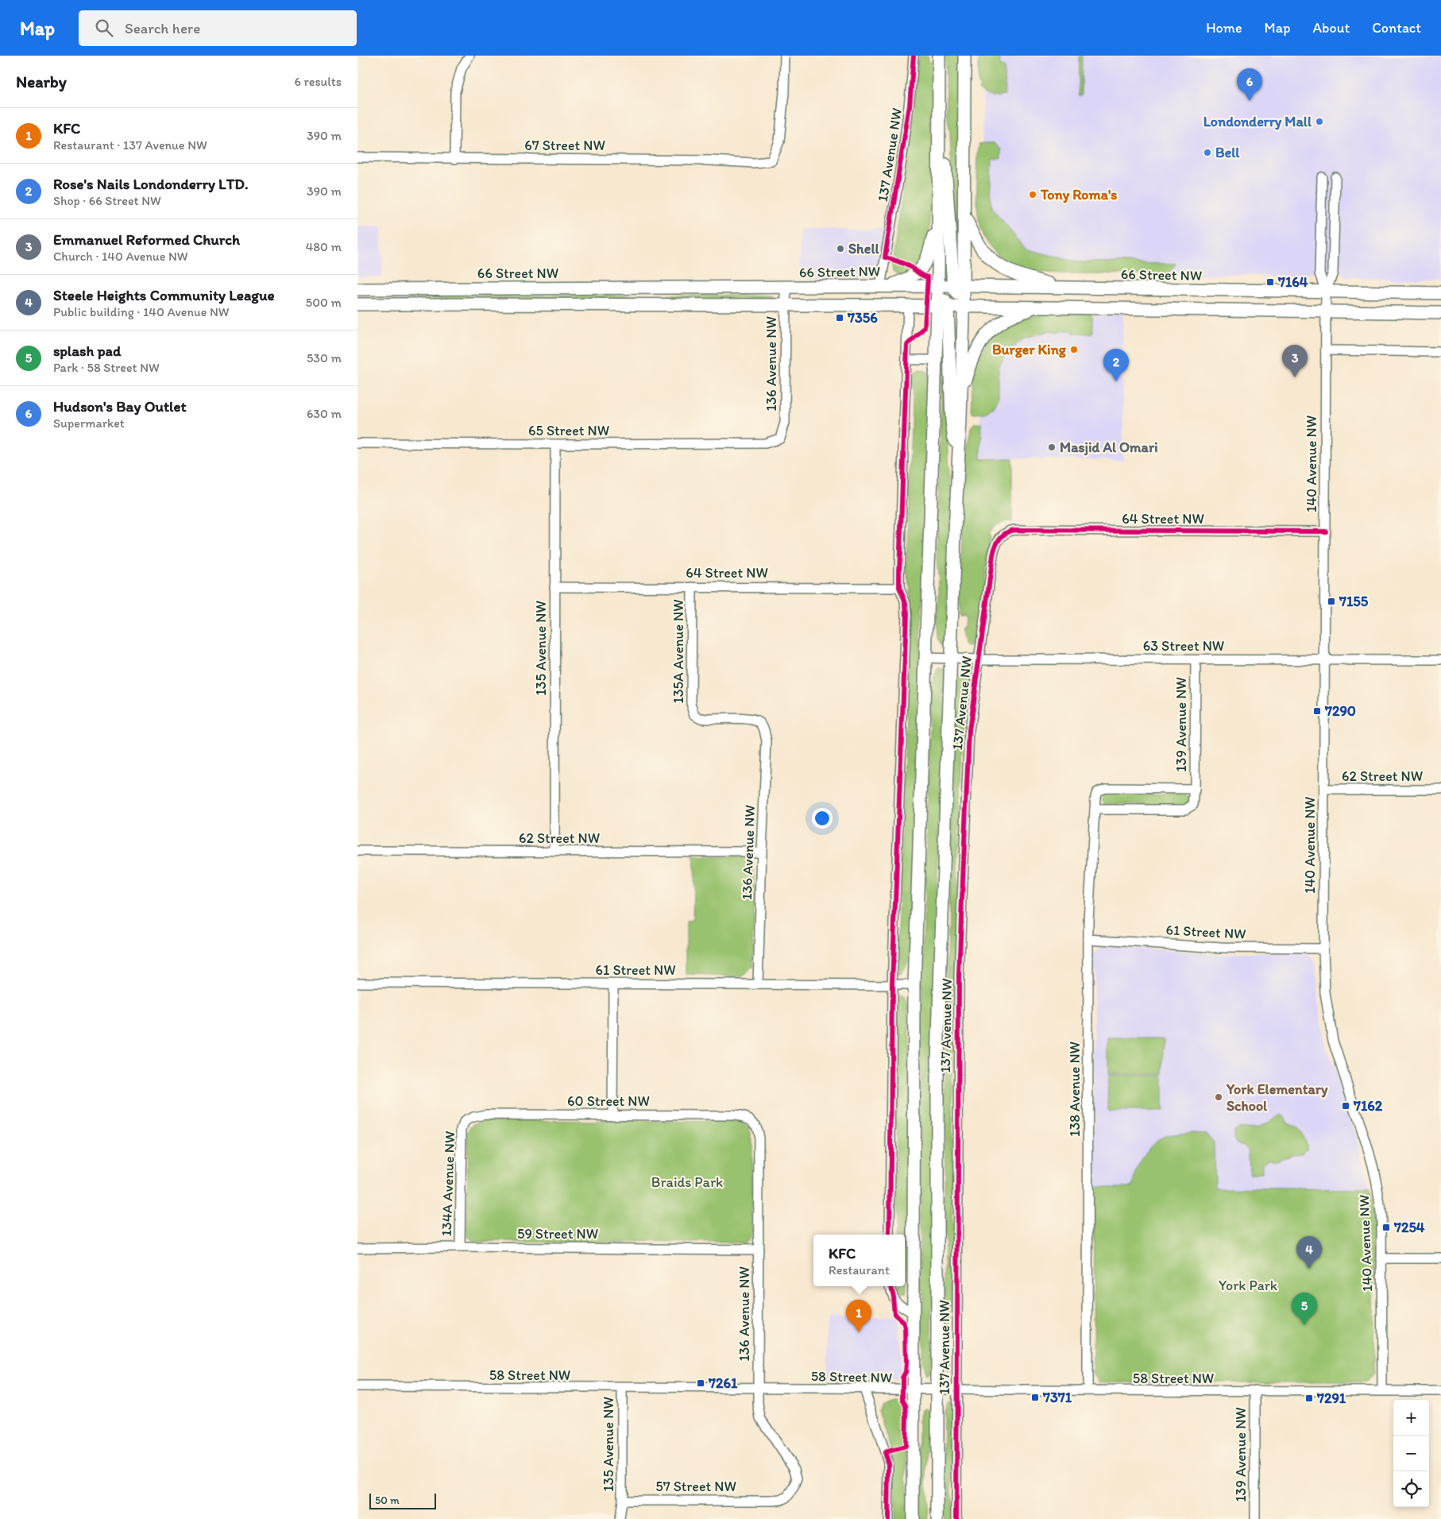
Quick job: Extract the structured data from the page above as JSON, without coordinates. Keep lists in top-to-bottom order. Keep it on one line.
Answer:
{"streets":{"main road":["137 Avenue NW","66 Street NW"],"street":["67 Street NW","136 Avenue NW","65 Street NW","140 Avenue NW","64 Street NW","63 Street NW","135 Avenue NW","135A Avenue NW","139 Avenue NW","62 Street NW","61 Street NW","138 Avenue NW","60 Street NW","134A Avenue NW","59 Street NW","58 Street NW","57 Street NW"]},"crossings":[["137 Avenue NW","66 Street NW"],["137 Avenue NW","64 Street NW"],["137 Avenue NW","63 Street NW"],["137 Avenue NW","58 Street NW"],["66 Street NW","136 Avenue NW"],["66 Street NW","140 Avenue NW"],["136 Avenue NW","65 Street NW"],["136 Avenue NW","135A Avenue NW"],["136 Avenue NW","62 Street NW"],["136 Avenue NW","61 Street NW"],["136 Avenue NW","60 Street NW"],["136 Avenue NW","59 Street NW"],["136 Avenue NW","58 Street NW"],["136 Avenue NW","57 Street NW"],["65 Street NW","135 Avenue NW"],["140 Avenue NW","64 Street NW"],["140 Avenue NW","63 Street NW"],["140 Avenue NW","62 Street NW"],["140 Avenue NW","61 Street NW"],["140 Avenue NW","58 Street NW"],["64 Street NW","135 Avenue NW"],["64 Street NW","135A Avenue NW"],["63 Street NW","139 Avenue NW"],["135 Avenue NW","62 Street NW"],["135 Avenue NW","58 Street NW"],["135 Avenue NW","57 Street NW"],["139 Avenue NW","138 Avenue NW"],["139 Avenue NW","58 Street NW"],["61 Street NW","138 Avenue NW"],["138 Avenue NW","58 Street NW"],["60 Street NW","134A Avenue NW"],["134A Avenue NW","59 Street NW"]],"parks":["Braids Park","York Park"],"places":{"other":["Londonderry Mall","Bell","Tony Roma's","Shell","Burger King","Masjid Al Omari","York Elementary School"],"transit":["7164","7356","7155","7290","7162","7254","7261","7371","7291"]},"scale_bar":"50 m","page":{"header":"Map","search":"Search here","nav":["Home","Map","About","Contact"],"heading":["Nearby","6 results"],"pins":["6","3","2","4","5","1"],"list":[{"mark":"1","name":"KFC","note":"Restaurant · 137 Avenue NW","value":"390 m"},{"mark":"2","name":"Rose's Nails Londonderry LTD.","note":"Shop · 66 Street NW","value":"390 m"},{"mark":"3","name":"Emmanuel Reformed Church","note":"Church · 140 Avenue NW","value":"480 m"},{"mark":"4","name":"Steele Heights Community League","note":"Public building · 140 Avenue NW","value":"500 m"},{"mark":"5","name":"splash pad","note":"Park · 58 Street NW","value":"530 m"},{"mark":"6","name":"Hudson's Bay Outlet","note":"Supermarket","value":"630 m"}],"popup":["KFC","Restaurant"],"map_buttons":["+","−"],"scale":"50 m"}}
